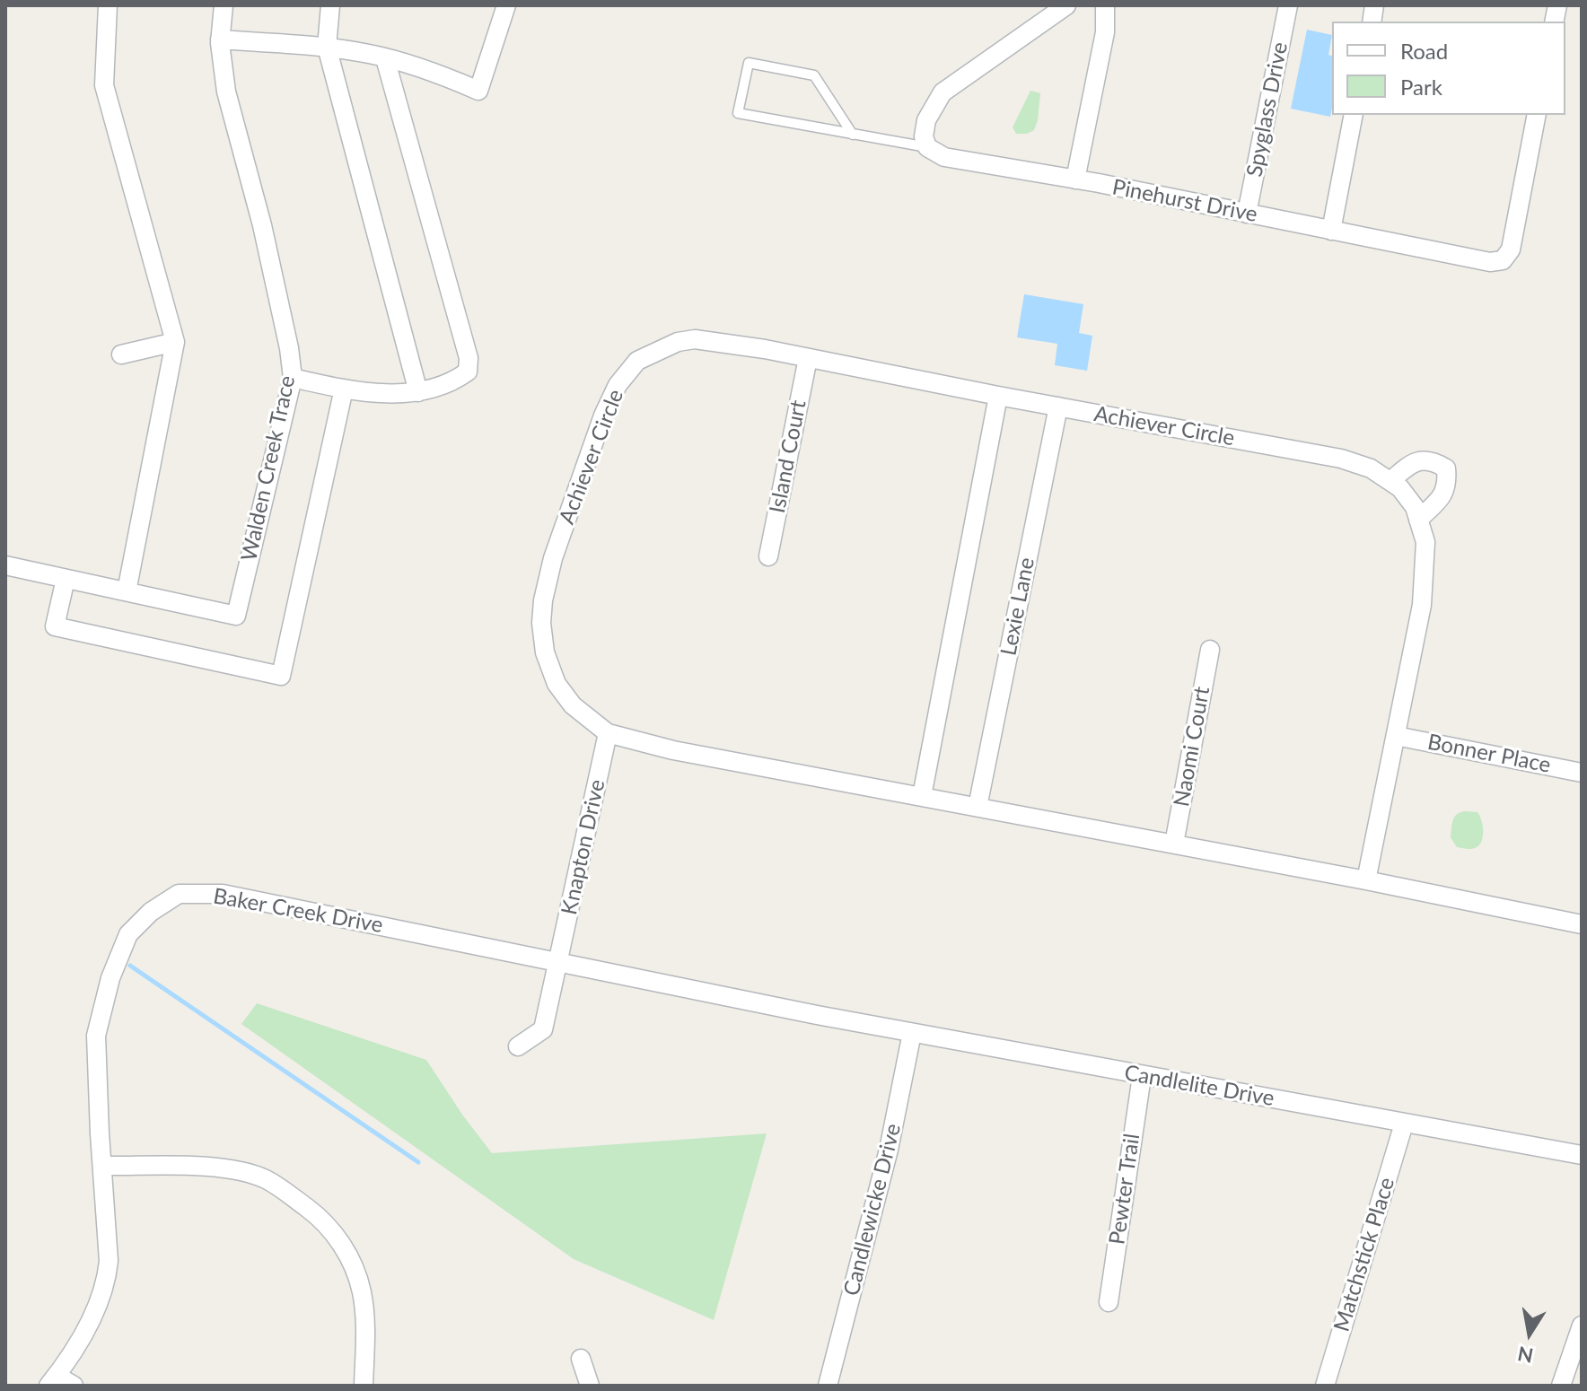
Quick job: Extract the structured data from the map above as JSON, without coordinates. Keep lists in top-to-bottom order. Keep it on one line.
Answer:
{"streets":{"street":["Spyglass Drive","Pinehurst Drive","Achiever Circle","Island Court","Walden Creek Trace","Lexie Lane","Naomi Court","Bonner Place","Knapton Drive","Baker Creek Drive","Candlelite Drive","Pewter Trail","Candlewicke Drive","Matchstick Place"]},"crossings":[["Spyglass Drive","Pinehurst Drive"],["Achiever Circle","Island Court"],["Achiever Circle","Lexie Lane"],["Achiever Circle","Naomi Court"],["Achiever Circle","Bonner Place"],["Achiever Circle","Knapton Drive"],["Knapton Drive","Baker Creek Drive"],["Baker Creek Drive","Candlelite Drive"],["Candlelite Drive","Pewter Trail"],["Candlelite Drive","Candlewicke Drive"],["Candlelite Drive","Matchstick Place"]],"legend":["Road","Park"],"north":"bottom"}
